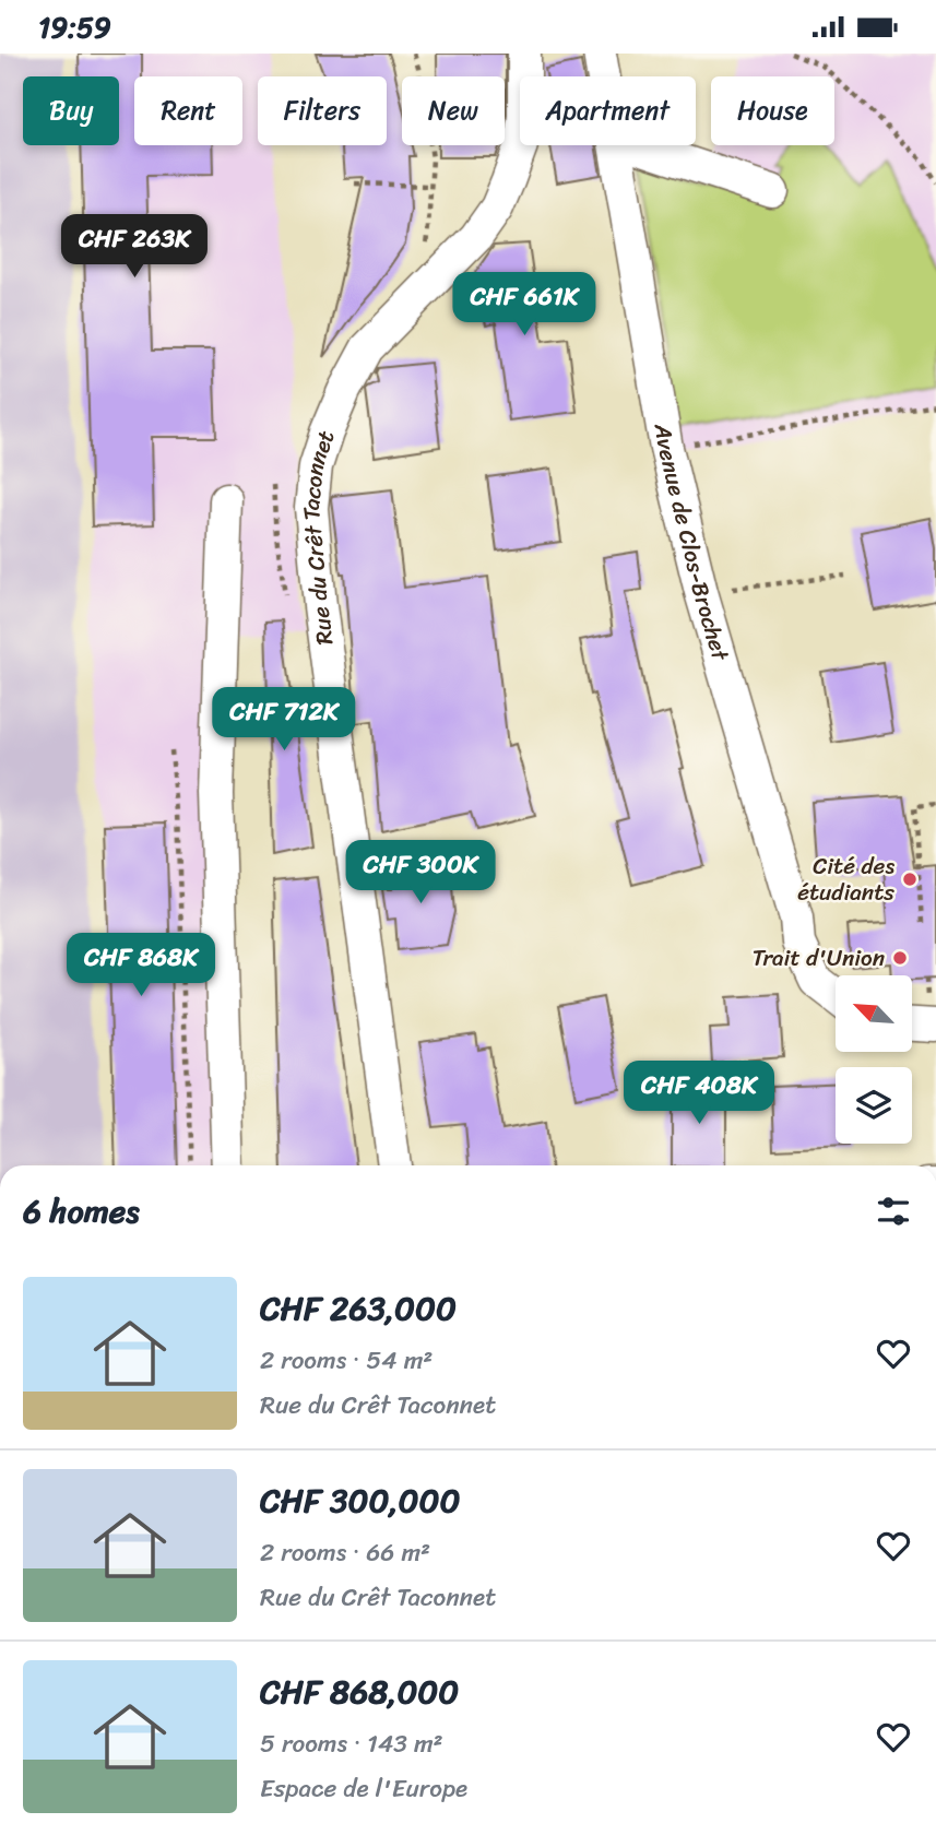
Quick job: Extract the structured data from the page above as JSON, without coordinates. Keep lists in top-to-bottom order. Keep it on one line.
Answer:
{"streets":{"street":["Rue du Crêt Taconnet","Avenue de Clos-Brochet"]},"places":["Cité des étudiants","Trait d'Union"],"north":"top left","page":{"status":"19:59","chip":["Buy","Rent","Filters","New","Apartment","House"],"price":["CHF 263K","CHF 661K","CHF 712K","CHF 300K","CHF 868K","CHF 408K"],"heading":"6 homes","list":[{"name":"CHF 263,000","note":"2 rooms · 54 m² · Rue du Crêt Taconnet"},{"name":"CHF 300,000","note":"2 rooms · 66 m² · Rue du Crêt Taconnet"},{"name":"CHF 868,000","note":"5 rooms · 143 m² · Espace de l'Europe"}]}}
